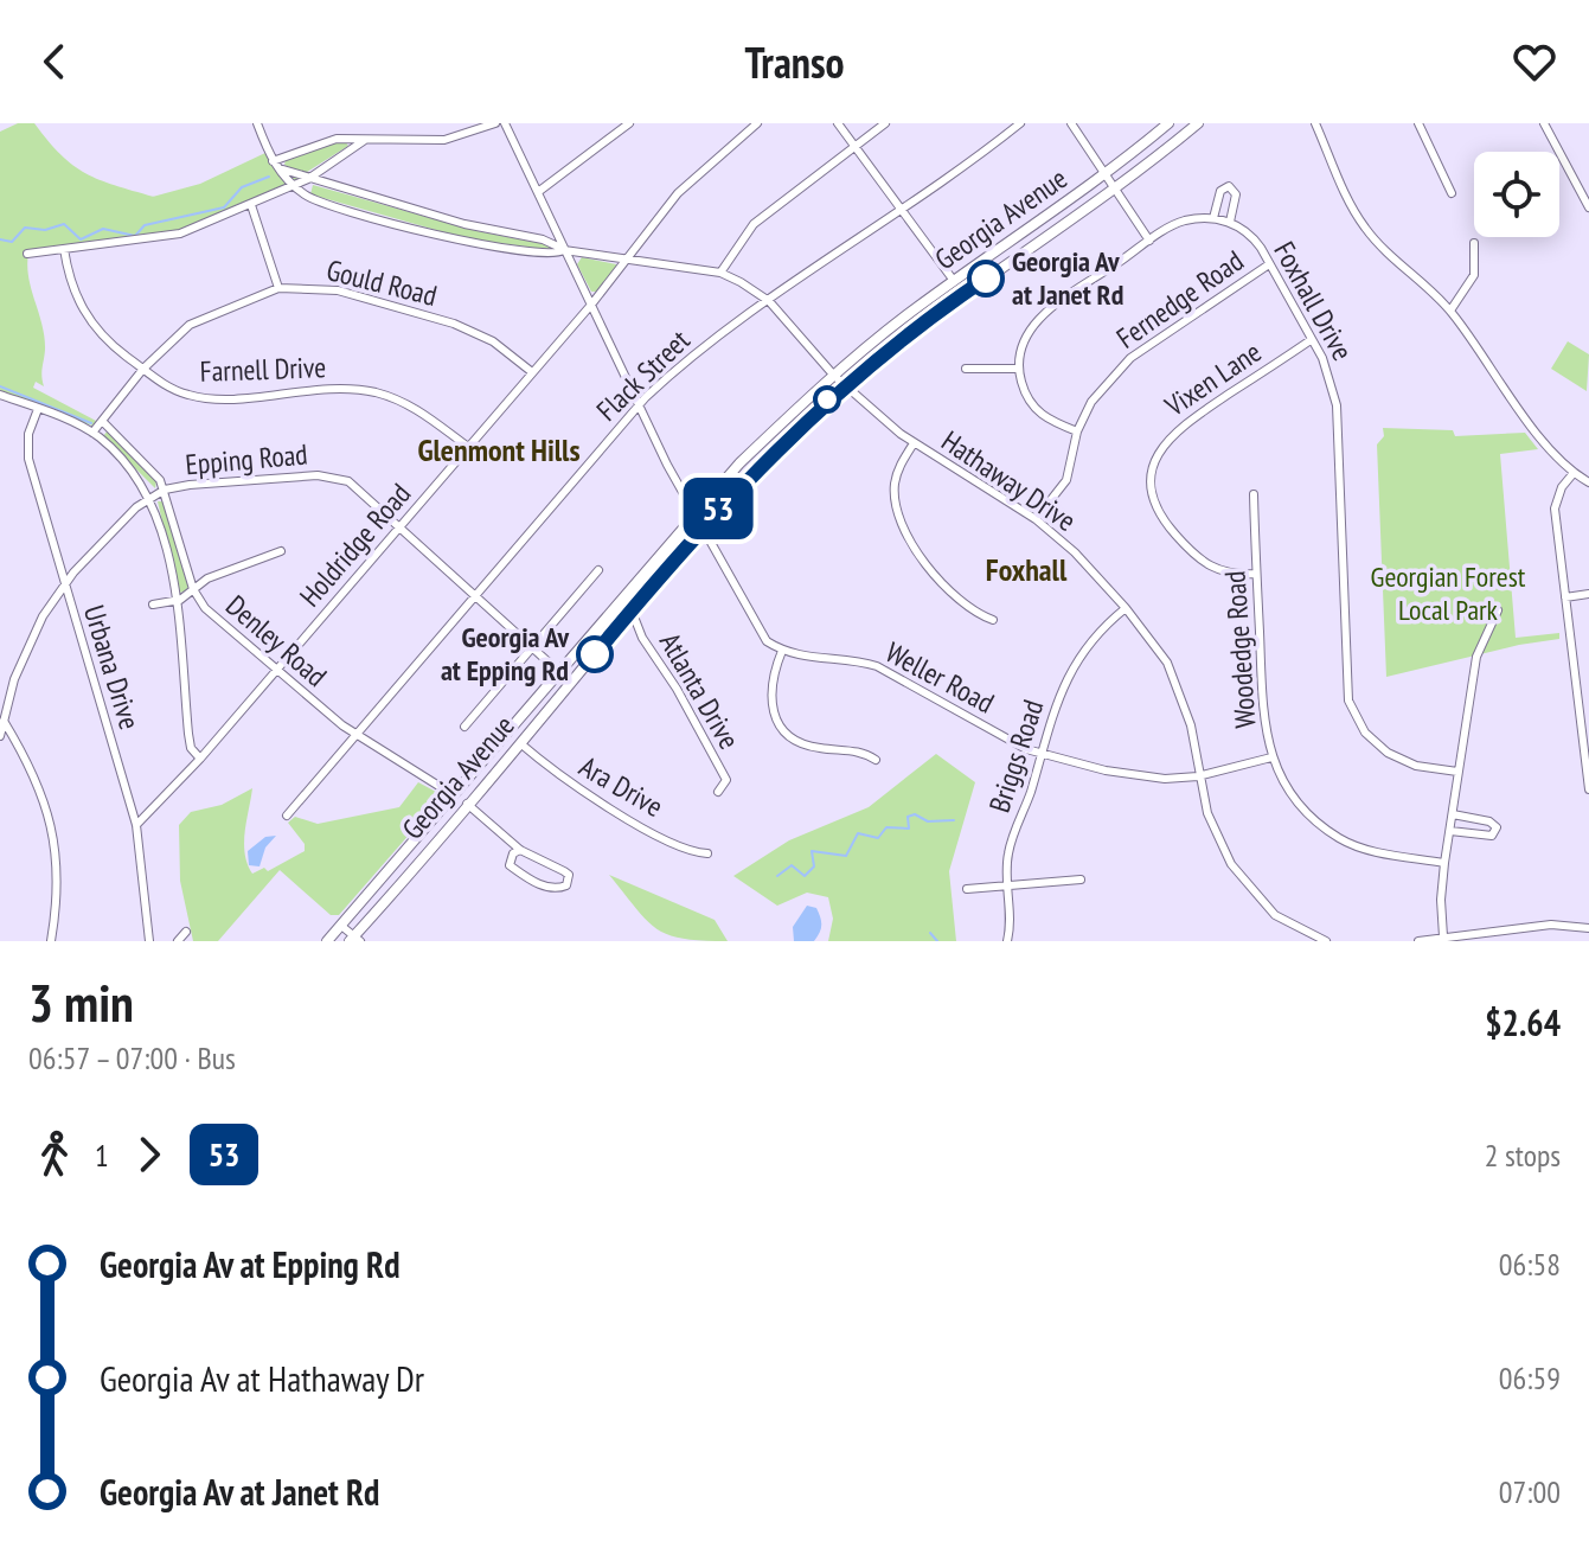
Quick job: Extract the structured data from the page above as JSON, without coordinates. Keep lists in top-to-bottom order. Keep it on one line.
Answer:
{"streets":{"main road":["Georgia Avenue"],"street":["Gould Road","Fernedge Road","Foxhall Drive","Farnell Drive","Flack Street","Vixen Lane","Epping Road","Hathaway Drive","Holdridge Road","Denley Road","Woodedge Road","Urbana Drive","Weller Road","Atlanta Drive","Briggs Road","Ara Drive"]},"crossings":[["Georgia Avenue","Epping Road"],["Georgia Avenue","Hathaway Drive"],["Georgia Avenue","Denley Road"],["Georgia Avenue","Atlanta Drive"],["Georgia Avenue","Ara Drive"],["Gould Road","Farnell Drive"],["Gould Road","Holdridge Road"],["Gould Road","Denley Road"],["Fernedge Road","Foxhall Drive"],["Fernedge Road","Hathaway Drive"],["Foxhall Drive","Vixen Lane"],["Farnell Drive","Holdridge Road"],["Flack Street","Epping Road"],["Flack Street","Hathaway Drive"],["Flack Street","Denley Road"],["Vixen Lane","Woodedge Road"],["Epping Road","Holdridge Road"],["Epping Road","Denley Road"],["Epping Road","Urbana Drive"],["Hathaway Drive","Holdridge Road"],["Hathaway Drive","Weller Road"],["Hathaway Drive","Briggs Road"],["Holdridge Road","Denley Road"],["Holdridge Road","Urbana Drive"],["Woodedge Road","Weller Road"],["Weller Road","Briggs Road"]],"districts":["Glenmont Hills","Foxhall"],"parks":["Georgian Forest Local Park"],"places":["Georgia Av at Janet Rd","Georgia Av at Epping Rd"],"lines":["bus line 53"],"page":{"header":"Transo","on_map":"53","heading":["3 min","06:57 – 07:00 · Bus","$2.64"],"legs":["1","53","2 stops"],"list":[{"name":"Georgia Av at Epping Rd","value":"06:58"},{"name":"Georgia Av at Hathaway Dr","value":"06:59"},{"name":"Georgia Av at Janet Rd","value":"07:00"}]}}
